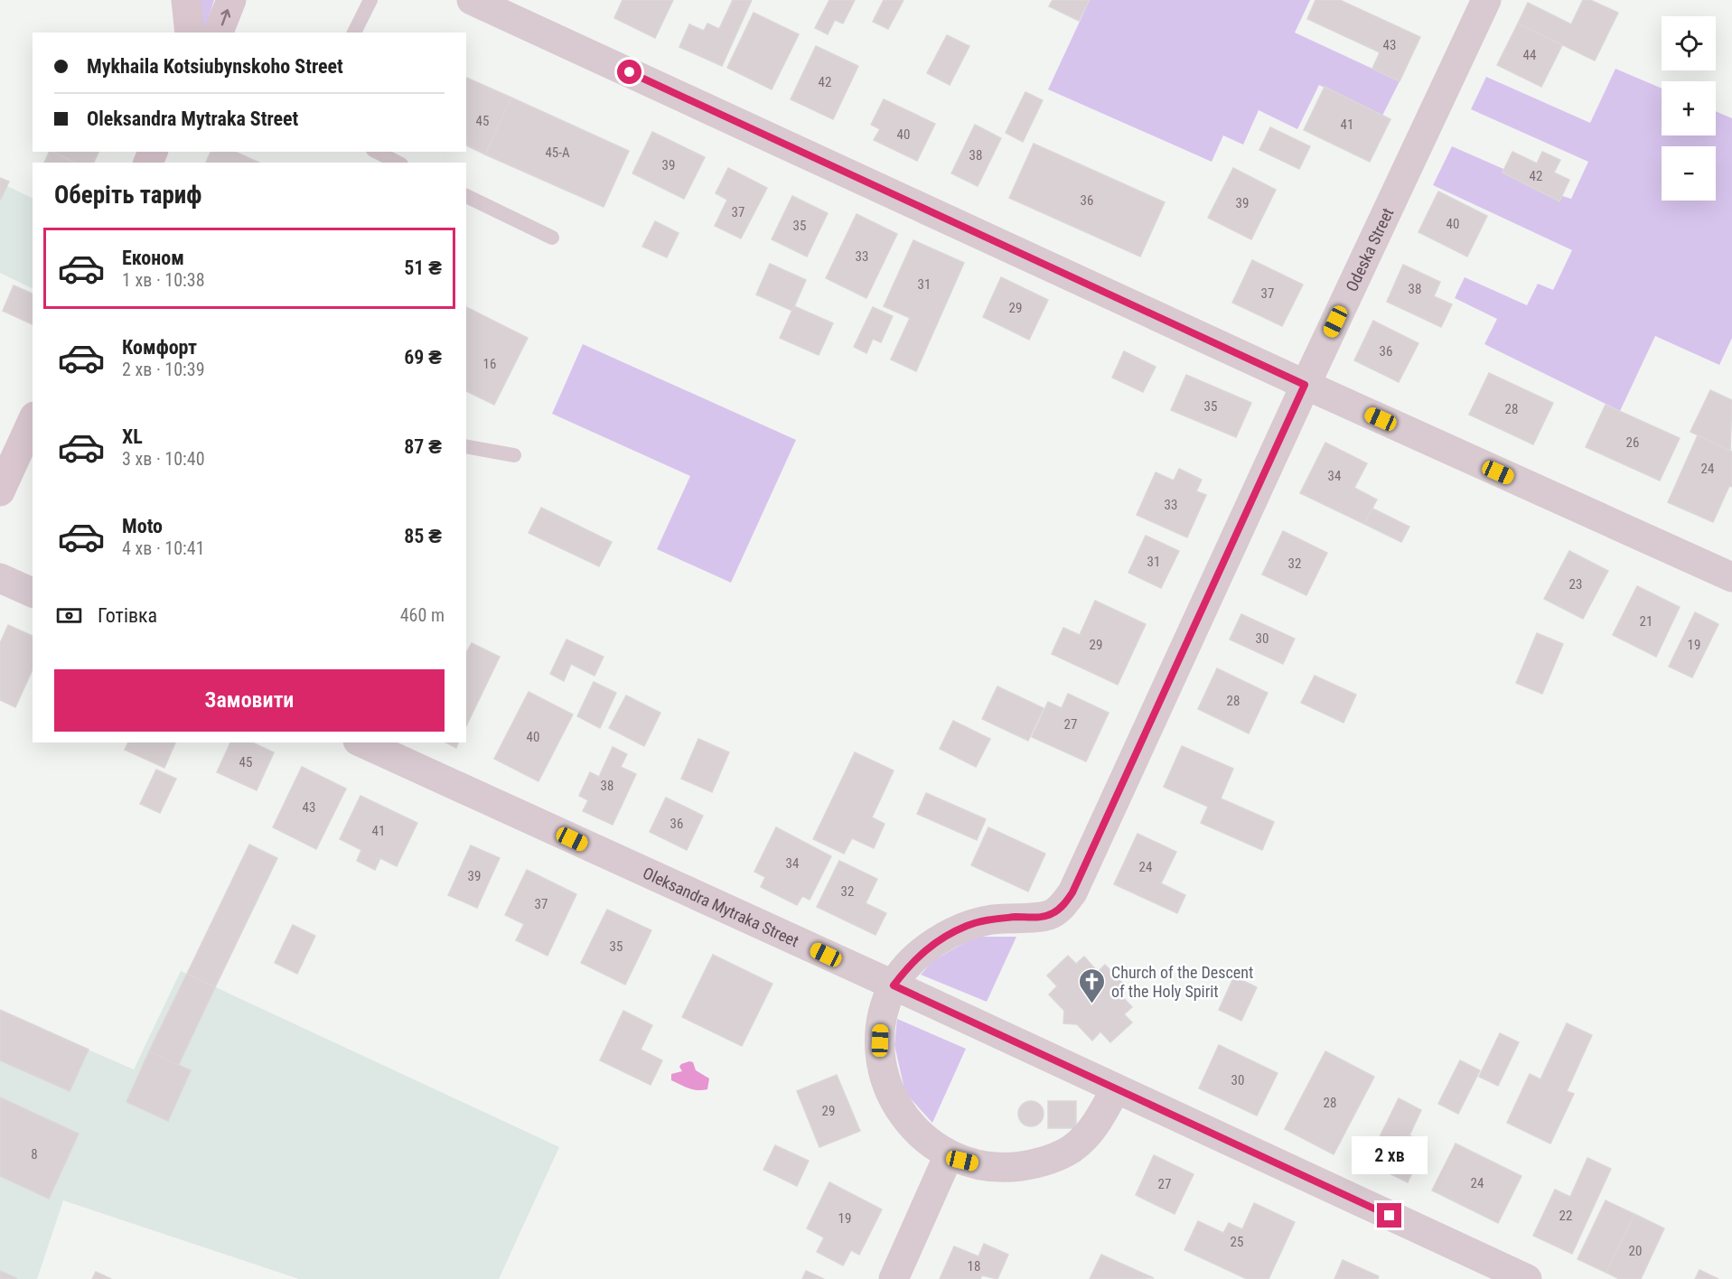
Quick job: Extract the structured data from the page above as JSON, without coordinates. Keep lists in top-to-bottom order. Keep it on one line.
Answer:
{"streets":{"street":["Odeska Street","Oleksandra Mytraka Street"]},"crossings":[["Odeska Street","Oleksandra Mytraka Street"]],"places":{"church":["Church of the Descent of the Holy Spirit"]},"house_numbers":["43","44","42","45","41","40","45-А","38","39","42","36","39","37","40","35","33","31","38","37","29","36","16","35","28","26","24","34","33","31","32","23","21","30","29","19","28","27","40","45","38","43","36","41","34","24","39","32","37","35","30","28","29","8","24","27","22","19","25","20","18"],"page":{"map_buttons":["+","−"],"banner":["Mykhaila Kotsiubynskoho Street","Oleksandra Mytraka Street"],"heading":"Оберіть тариф","list":[{"name":"Економ","note":"1 хв · 10:38","value":"51 ₴"},{"name":"Комфорт","note":"2 хв · 10:39","value":"69 ₴"},{"name":"XL","note":"3 хв · 10:40","value":"87 ₴"},{"name":"Moto","note":"4 хв · 10:41","value":"85 ₴"}],"pay":["Готівка","460 m"],"buttons":"Замовити","bubble":"2 хв"}}
